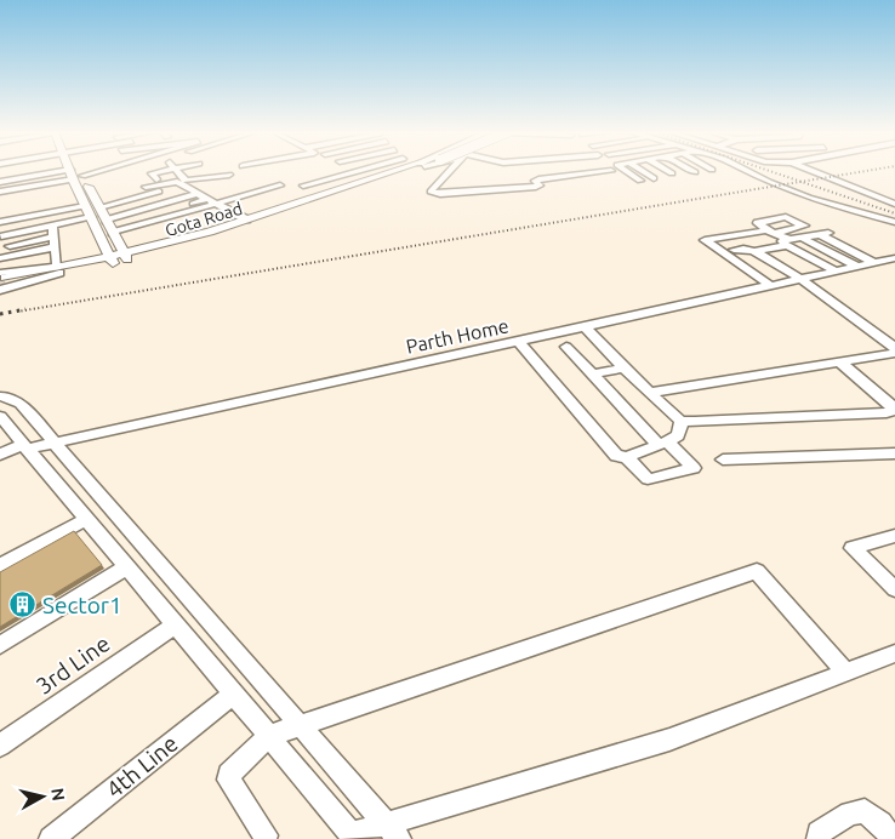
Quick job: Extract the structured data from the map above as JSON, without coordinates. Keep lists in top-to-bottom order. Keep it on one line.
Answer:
{"streets":{"main road":["Gota Road"],"street":["Parth Home","3rd Line","4th Line"]},"places":{"building":["Sector1"]},"north":"right"}
